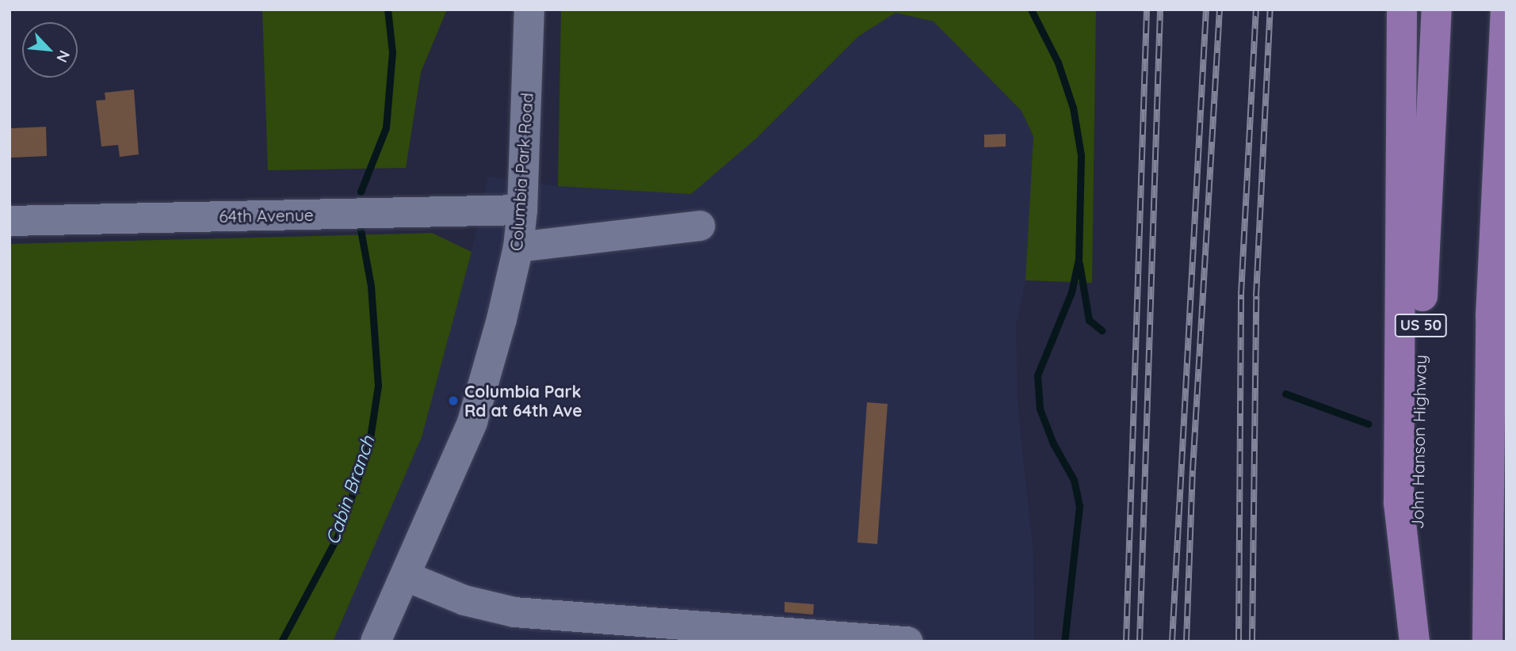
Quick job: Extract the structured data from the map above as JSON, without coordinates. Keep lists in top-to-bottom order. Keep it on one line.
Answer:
{"streets":{"highway":["US 50","John Hanson Highway"],"street":["Columbia Park Road","64th Avenue"]},"crossings":[["Columbia Park Road","64th Avenue"]],"water":["Cabin Branch"],"places":["Columbia Park Rd at 64th Ave"],"north":"bottom right"}
